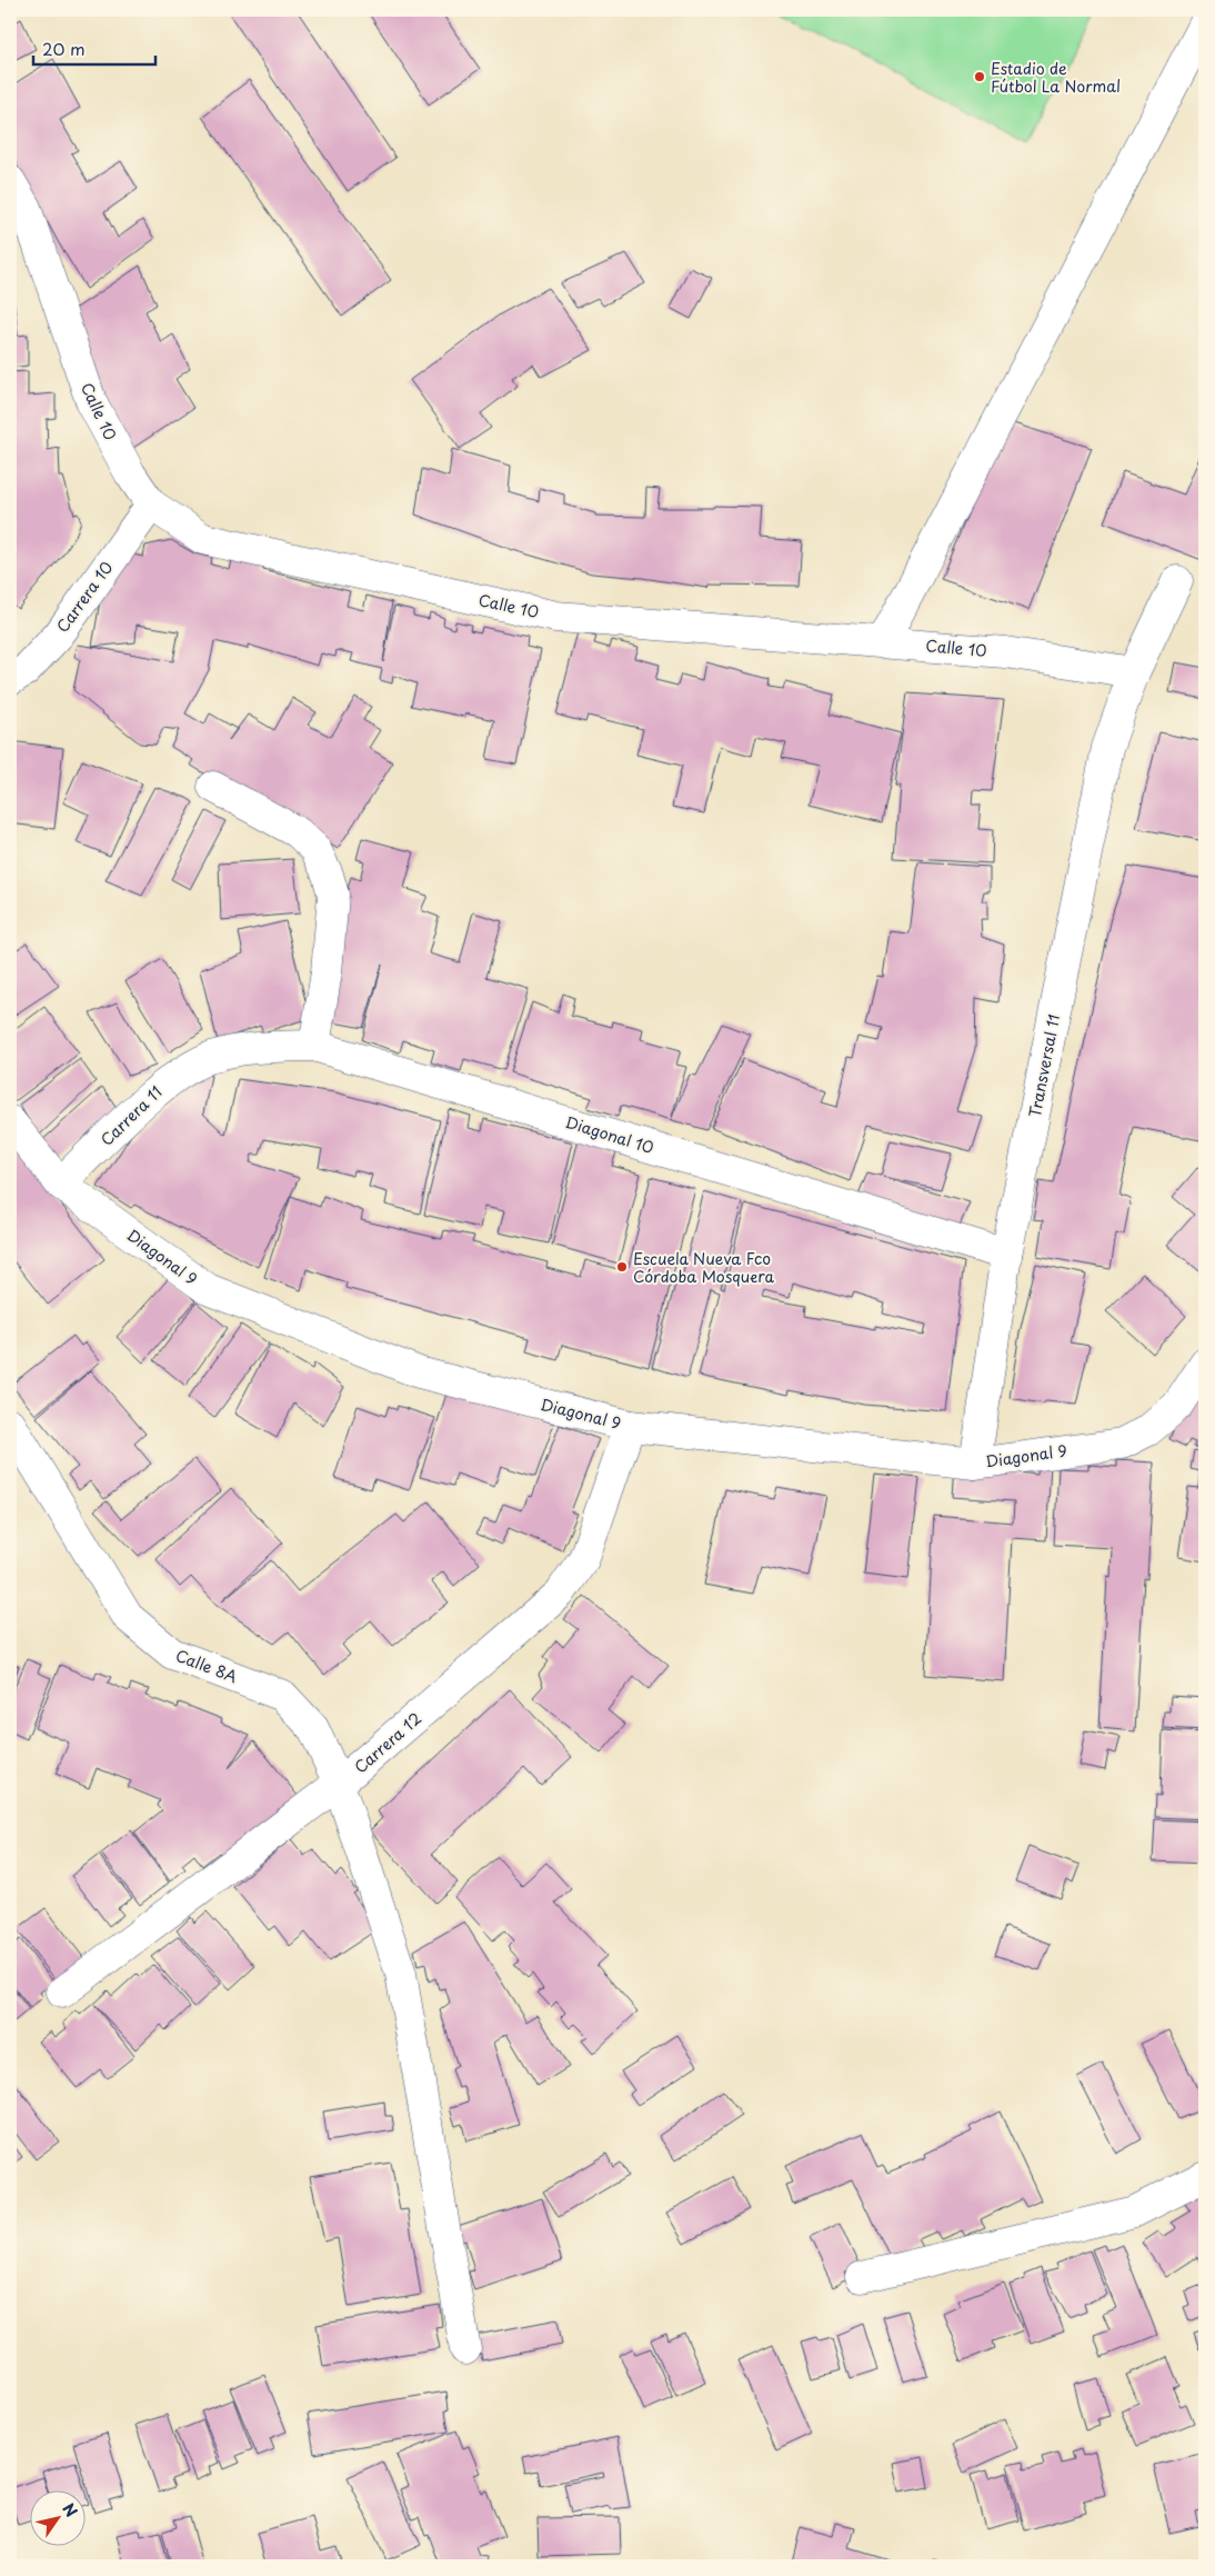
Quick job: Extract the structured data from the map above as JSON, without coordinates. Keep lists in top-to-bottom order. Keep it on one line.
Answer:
{"streets":{"street":["Calle 10","Carrera 10","Transversal 11","Carrera 11","Diagonal 10","Diagonal 9","Calle 8A","Carrera 12"]},"crossings":[["Calle 10","Carrera 10"],["Calle 10","Transversal 11"],["Transversal 11","Diagonal 10"],["Transversal 11","Diagonal 9"],["Carrera 11","Diagonal 10"],["Carrera 11","Diagonal 9"],["Diagonal 9","Carrera 12"],["Calle 8A","Carrera 12"]],"places":["Estadio de Fútbol La Normal","Escuela Nueva Fco Córdoba Mosquera"],"scale_bar":"20 m","north":"top right"}
